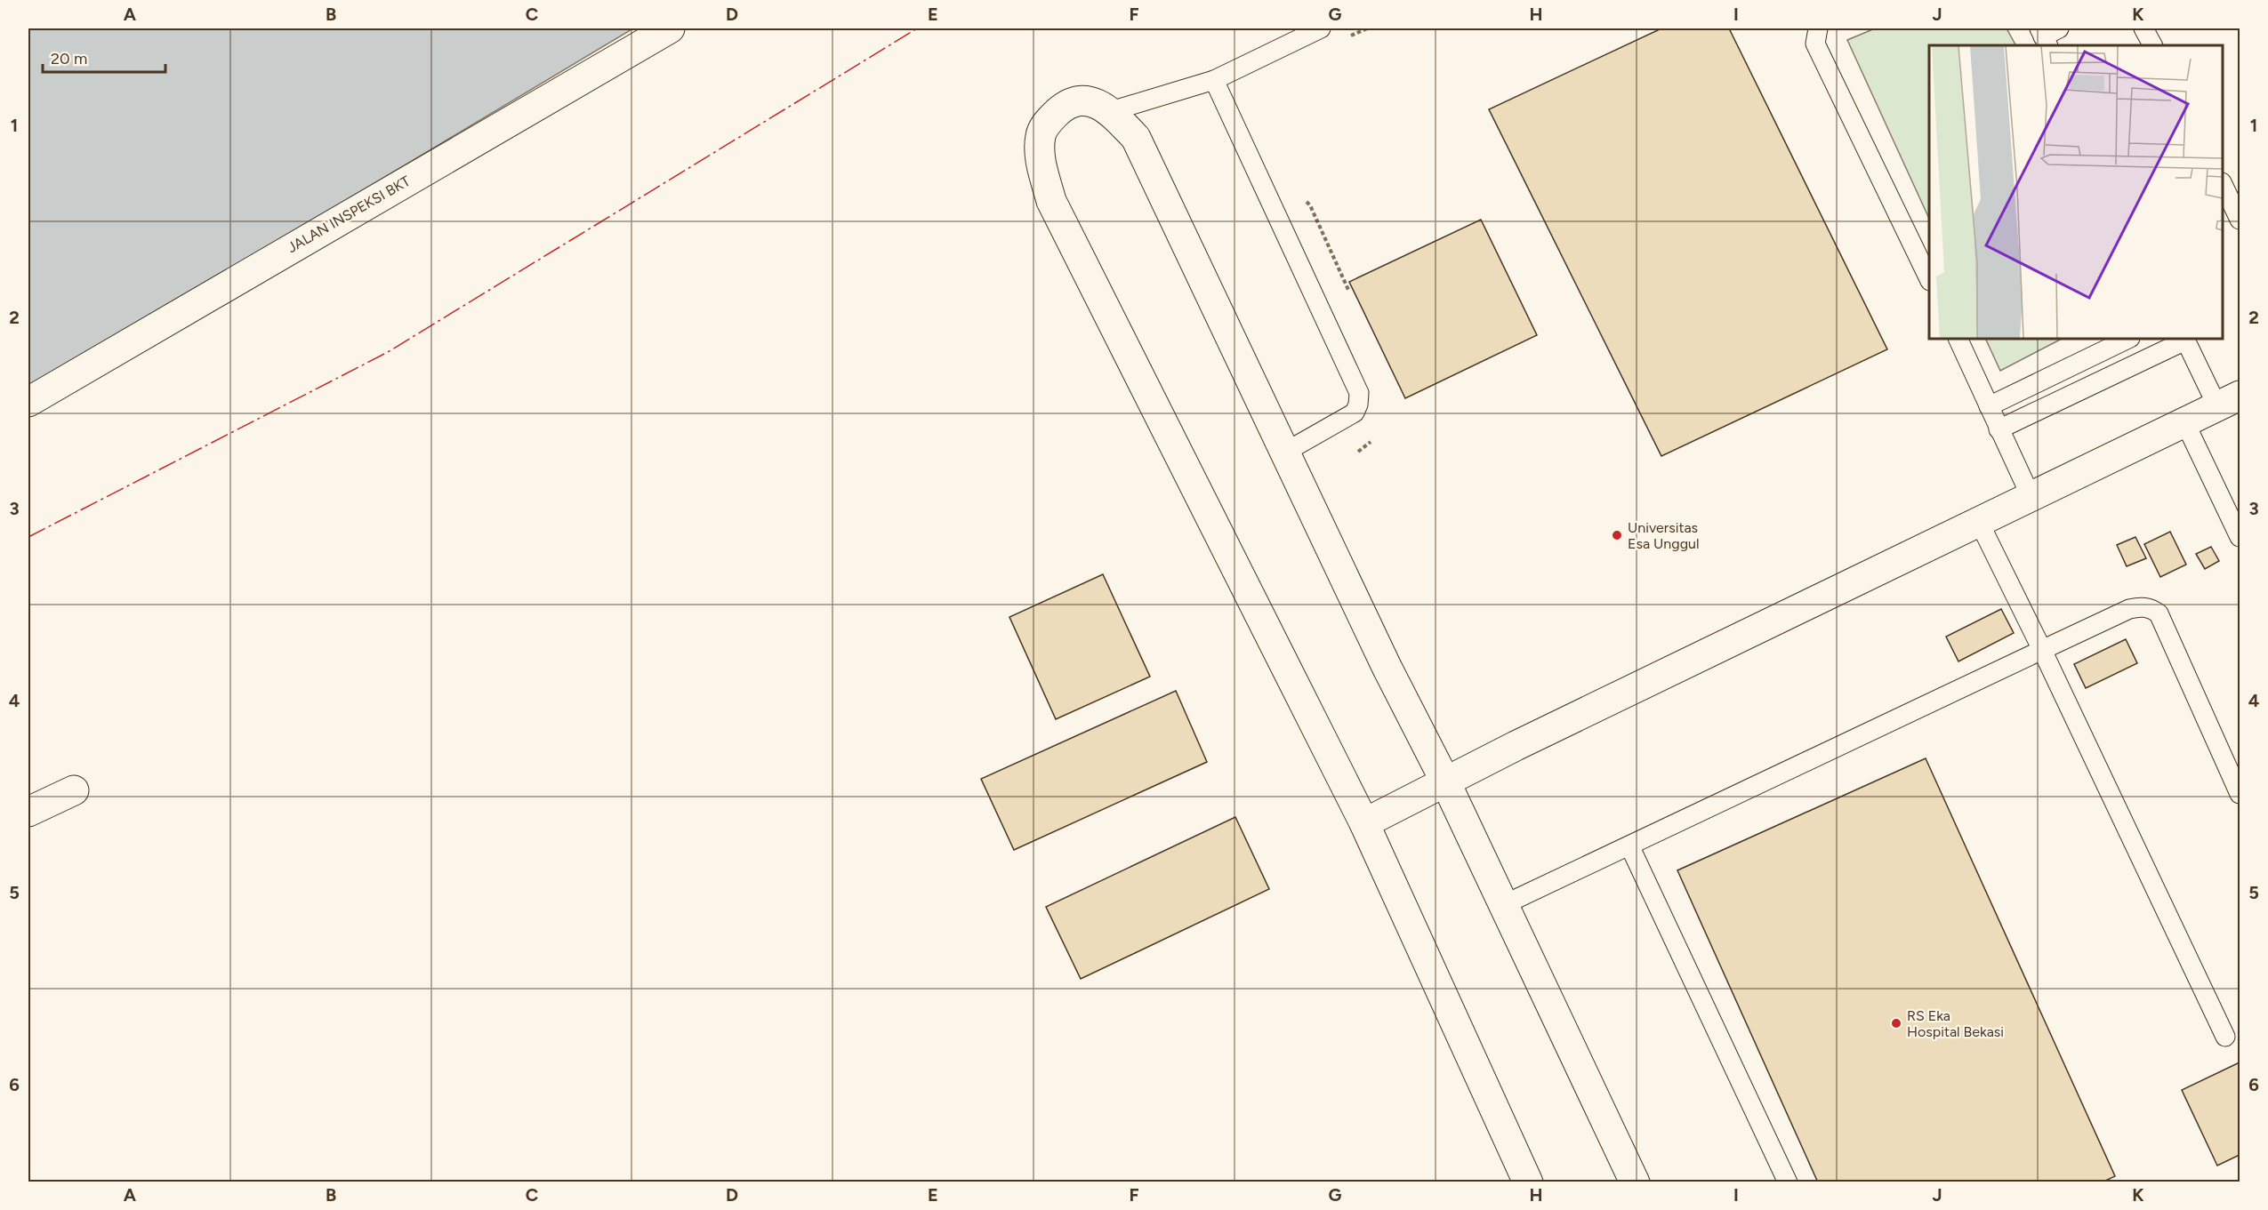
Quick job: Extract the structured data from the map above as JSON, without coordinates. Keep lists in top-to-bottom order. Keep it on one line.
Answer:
{"streets":{"street":["JALAN INSPEKSI BKT"]},"places":["Universitas Esa Unggul","RS Eka Hospital Bekasi"],"scale_bar":"20 m","grid":{"columns":["A","B","C","D","E","F","G","H","I","J","K"],"rows":["1","2","3","4","5","6"]}}
